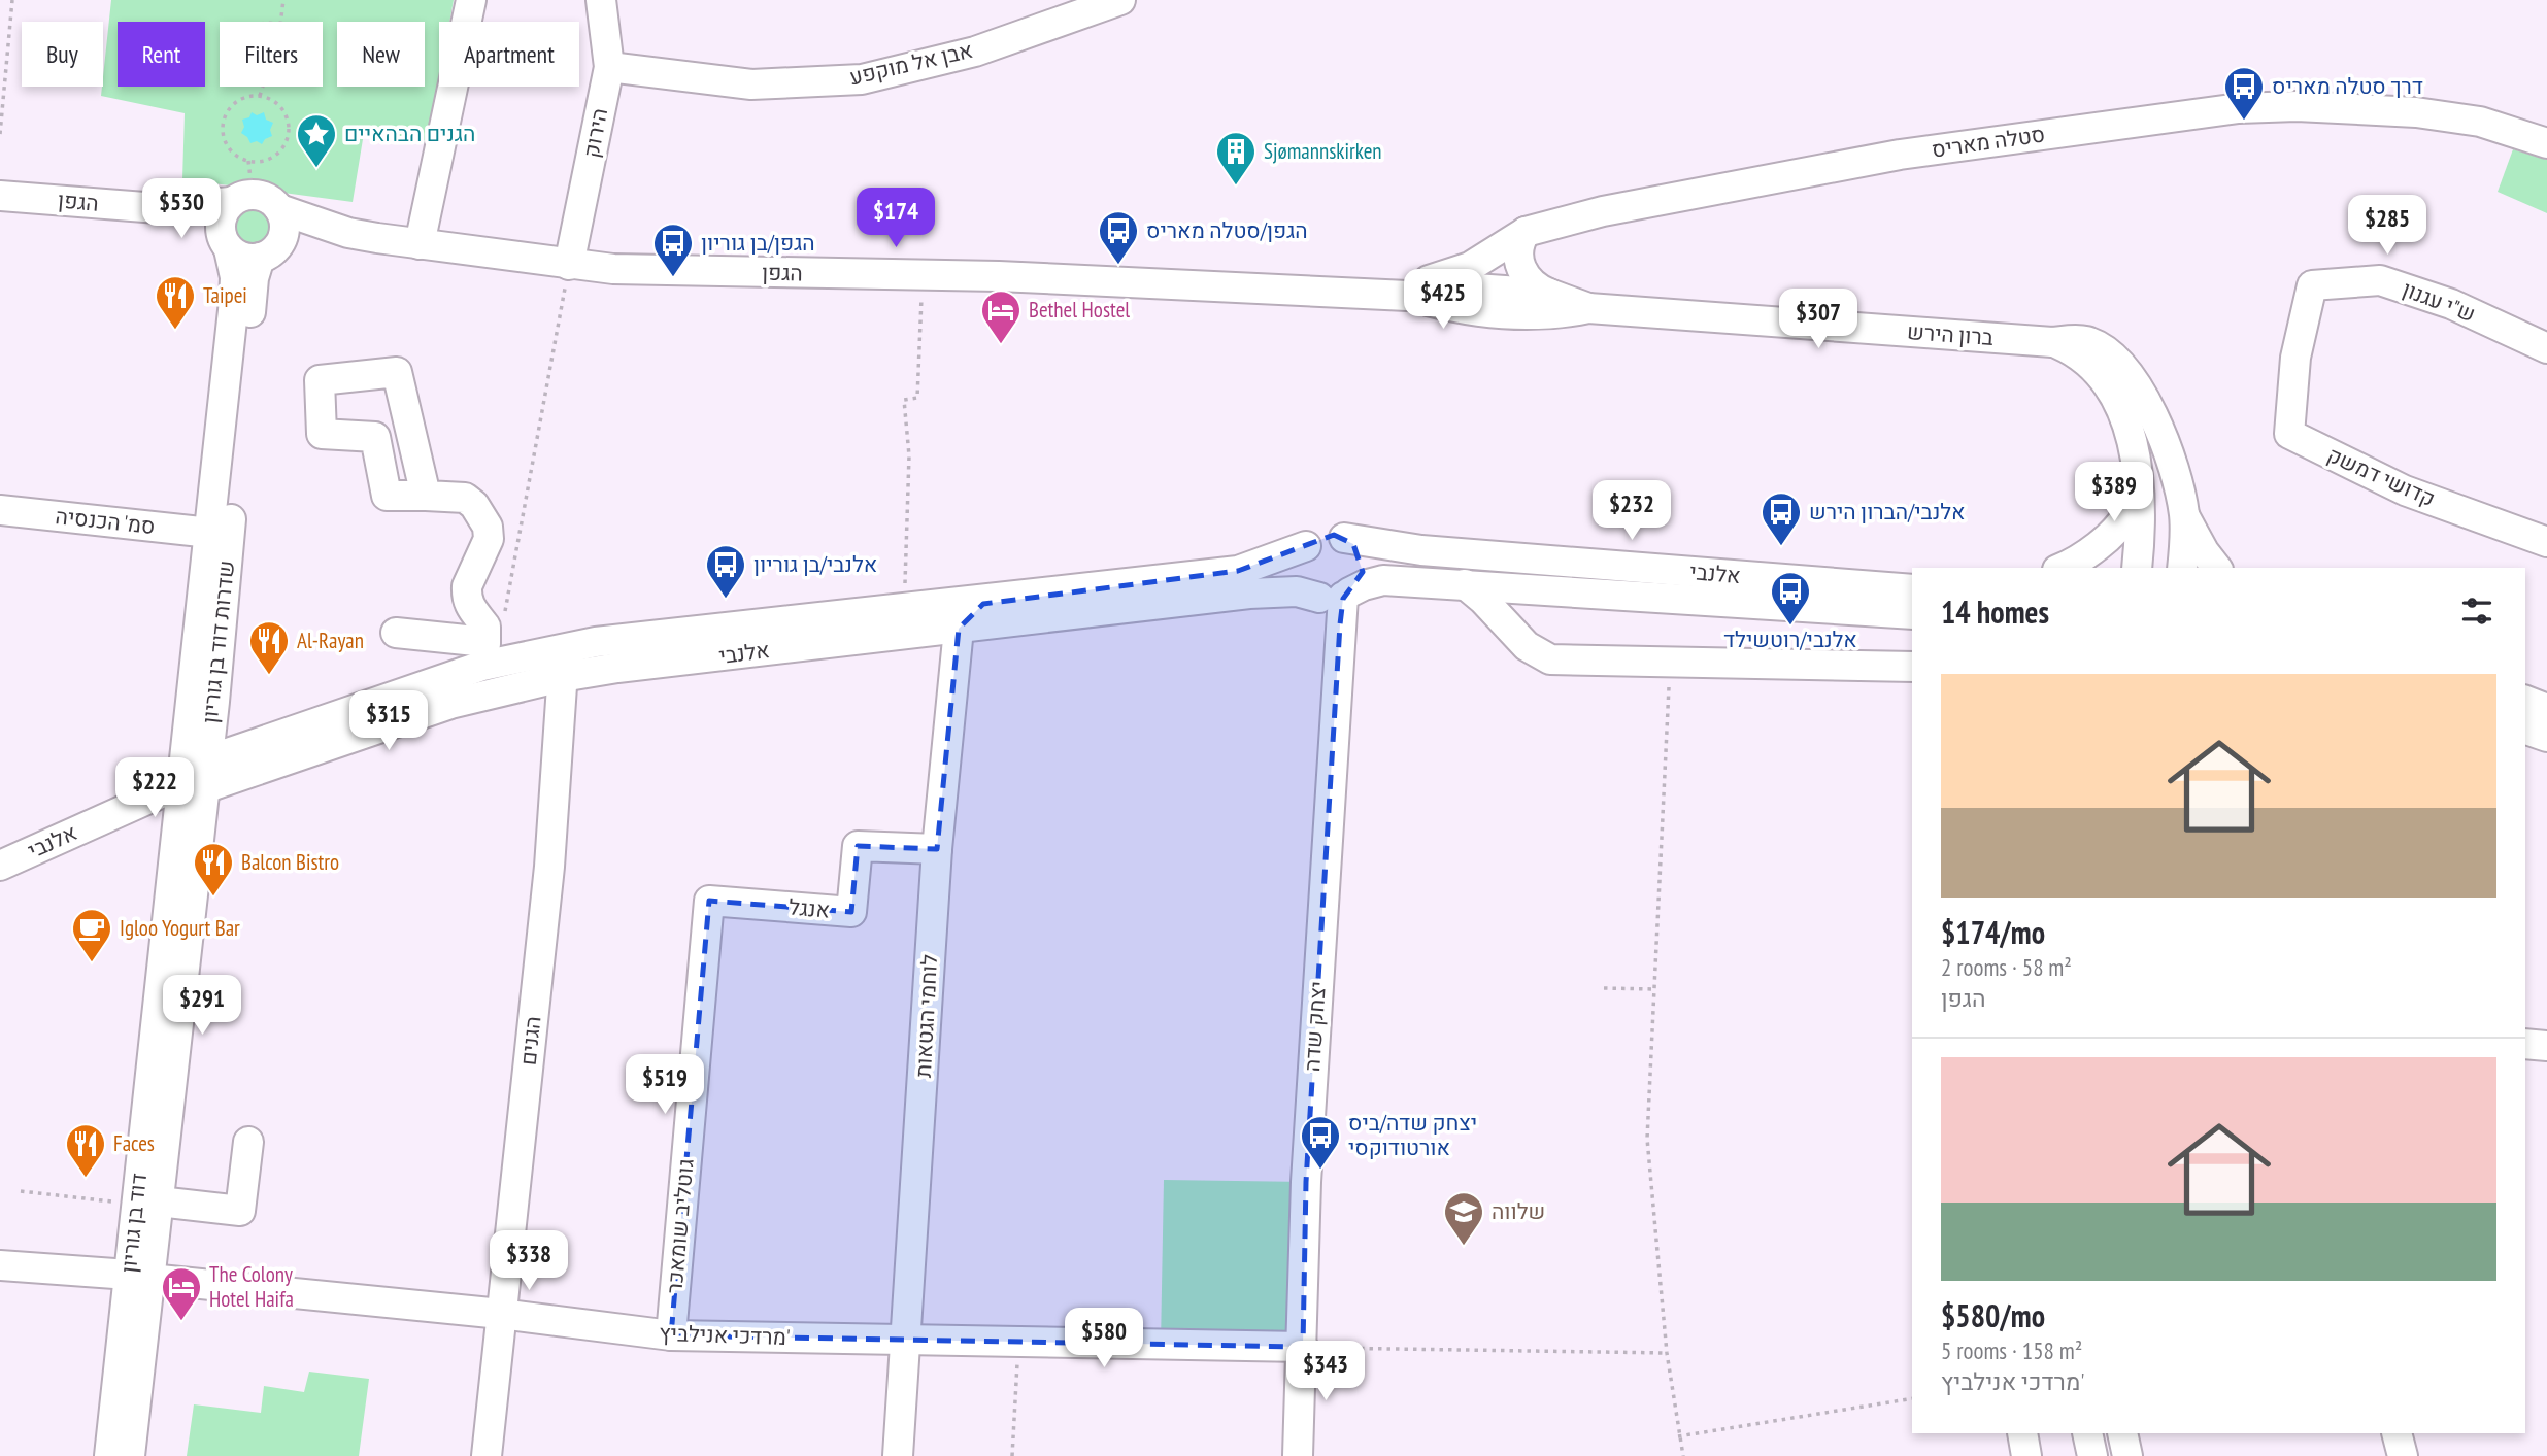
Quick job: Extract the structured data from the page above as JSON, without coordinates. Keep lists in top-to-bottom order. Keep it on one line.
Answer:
{"streets":{"street":["אבן אל מוקפע","הירוק","סטלה מאריס","הגפן","ש\"י עגנון","ברון הירש","קדושי דמשק","סמ' הכנסיה","אלנבי","שדרות דוד בן גוריון","אנגל","לוחמי הגטאות","יצחק שדה","הגנים","דוד בן גוריון","גוטליב שומאכר","מרדכי אנילביץ'"]},"crossings":[["אבן אל מוקפע","הירוק"],["הירוק","הגפן"],["סטלה מאריס","הגפן"],["הגפן","ברון הירש"],["הגפן","שדרות דוד בן גוריון"],["ש\"י עגנון","קדושי דמשק"],["סמ' הכנסיה","שדרות דוד בן גוריון"],["אלנבי","שדרות דוד בן גוריון"],["אלנבי","לוחמי הגטאות"],["אלנבי","יצחק שדה"],["אלנבי","הגנים"],["שדרות דוד בן גוריון","דוד בן גוריון"],["שדרות דוד בן גוריון","מרדכי אנילביץ'"],["אנגל","לוחמי הגטאות"],["אנגל","גוטליב שומאכר"],["לוחמי הגטאות","מרדכי אנילביץ'"],["יצחק שדה","מרדכי אנילביץ'"],["הגנים","מרדכי אנילביץ'"],["דוד בן גוריון","מרדכי אנילביץ'"],["גוטליב שומאכר","מרדכי אנילביץ'"]],"places":{"bus stop":["דרך סטלה מאריס","הגפן/סטלה מאריס","הגפן/בן גוריון","אלנבי/הברון הירש","אלנבי/בן גוריון","אלנבי/רוטשילד","יצחק שדה/ביס אורטודוקסי"],"place":["הגנים הבהאיים"],"building":["Sjømannskirken"],"restaurant":["Taipei","Al-Rayan","Balcon Bistro","Faces"],"hotel":["Bethel Hostel","The Colony Hotel Haifa"],"cafe":["Igloo Yogurt Bar"],"school or university":["שלווה"]},"page":{"chip":["Buy","Rent","Filters","New","Apartment"],"price":["$530","$174","$285","$425","$307","$389","$232","$315","$222","$291","$519","$338","$580","$343"],"heading":"14 homes","list":[{"name":"$174/mo","note":"2 rooms · 58 m² · הגפן"},{"name":"$580/mo","note":"5 rooms · 158 m² · מרדכי אנילביץ'"}]}}
